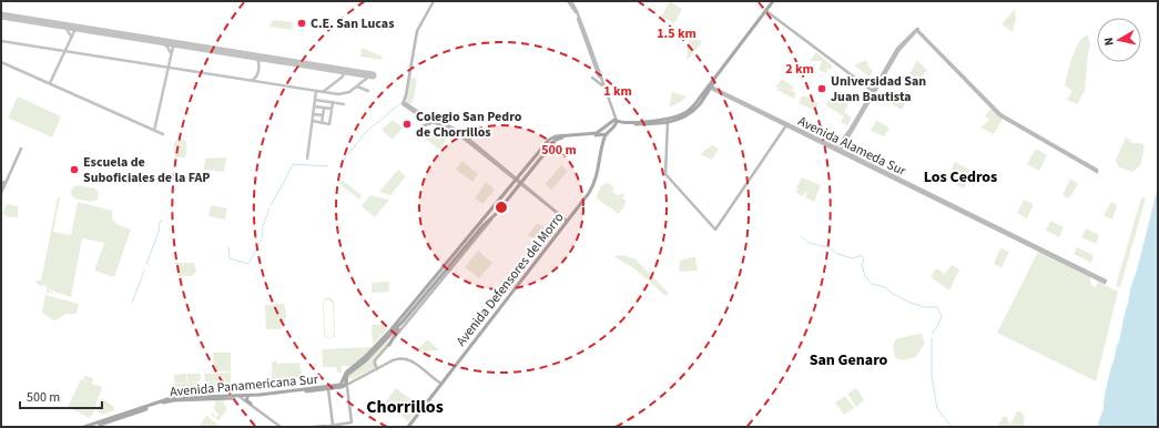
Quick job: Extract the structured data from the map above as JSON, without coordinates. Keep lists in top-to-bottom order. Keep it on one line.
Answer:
{"streets":{"main road":["Avenida Alameda Sur","Avenida Defensores del Morro","Avenida Panamericana Sur"]},"districts":["Los Cedros","San Genaro","Chorrillos"],"places":["C.E. San Lucas","Universidad San Juan Bautista","Colegio San Pedro de Chorrillos","Escuela de Suboficiales de la FAP"],"scale_bar":"500 m","north":"left","rings":["1.5 km","2 km","1 km","500 m"]}
